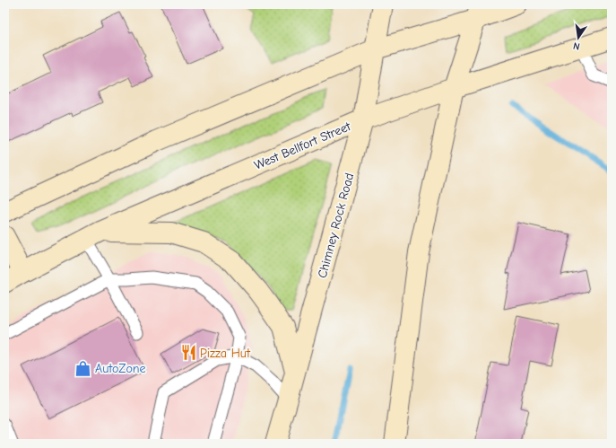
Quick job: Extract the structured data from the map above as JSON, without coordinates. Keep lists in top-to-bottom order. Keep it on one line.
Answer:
{"streets":{"main road":["West Bellfort Street","Chimney Rock Road"]},"crossings":[["West Bellfort Street","Chimney Rock Road"]],"places":{"restaurant":["Pizza Hut"],"shop":["AutoZone"]},"north":"bottom"}
